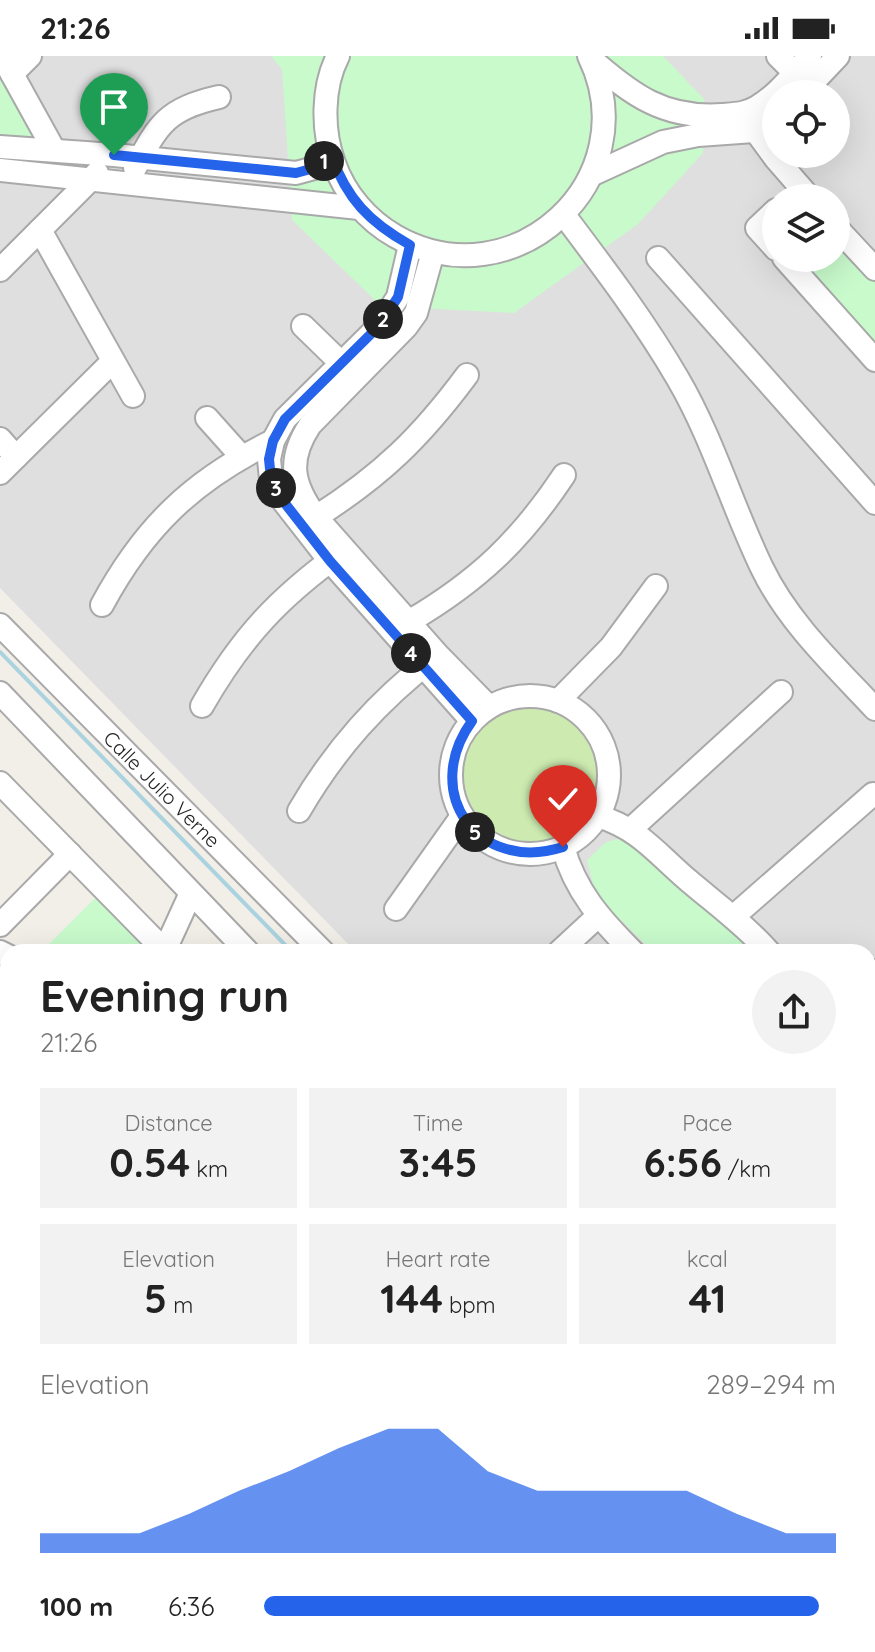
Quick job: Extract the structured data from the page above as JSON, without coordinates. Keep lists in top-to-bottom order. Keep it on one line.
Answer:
{"streets":{"street":["Calle Julio Verne"]},"page":{"status":"21:26","pins":["1","2","3","4","5"],"heading":["Evening run","21:26"],"stats":[["Distance","0.54 km"],["Time","3:45"],["Pace","6:56 /km"],["Elevation","5 m"],["Heart rate","144 bpm"],["kcal","41"]],"chart":["Elevation","289–294 m"],"list":[{"name":"100 m","note":"6:36"}]}}
